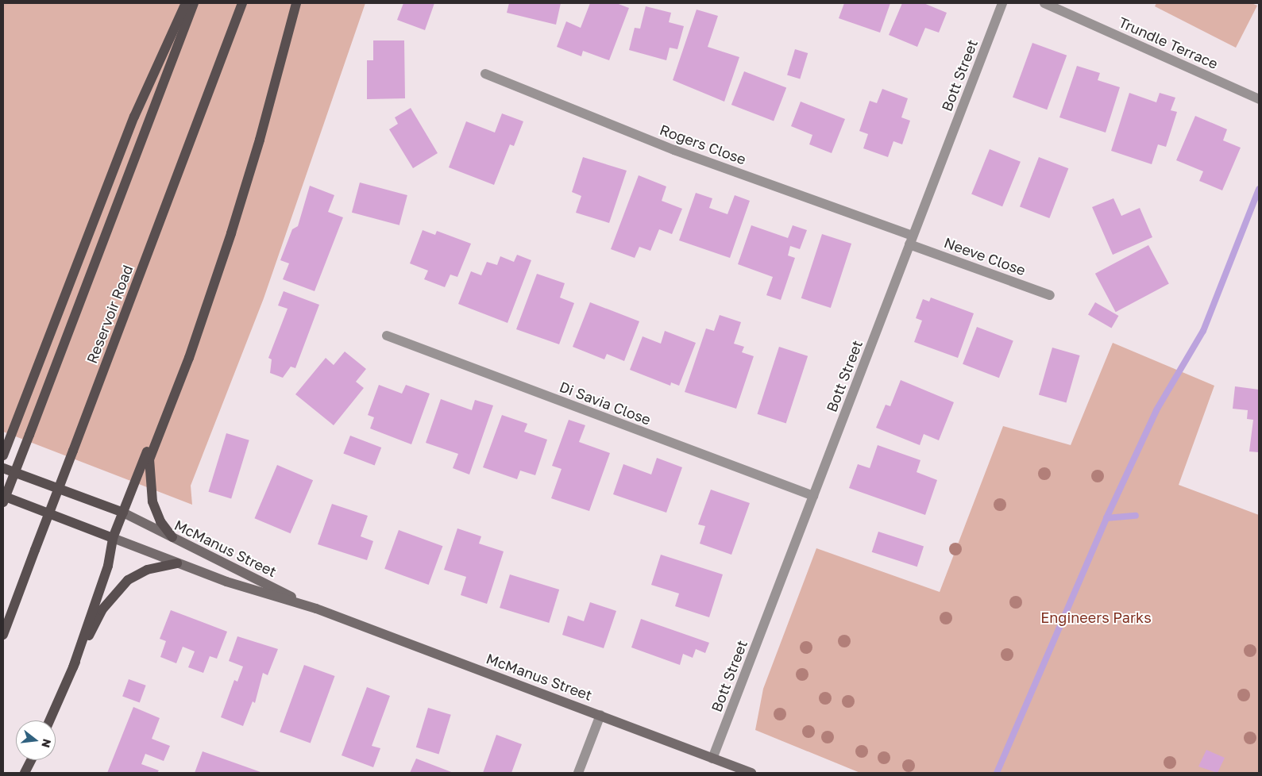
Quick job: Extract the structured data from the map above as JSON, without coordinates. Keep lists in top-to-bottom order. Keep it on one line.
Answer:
{"streets":{"main road":["Reservoir Road"],"street":["Trundle Terrace","Bott Street","Rogers Close","Neeve Close","Di Savia Close","McManus Street"]},"crossings":[["Bott Street","Rogers Close"],["Bott Street","Neeve Close"],["Bott Street","Di Savia Close"],["Bott Street","McManus Street"],["Rogers Close","Neeve Close"]],"parks":["Engineers Parks"],"north":"right"}
